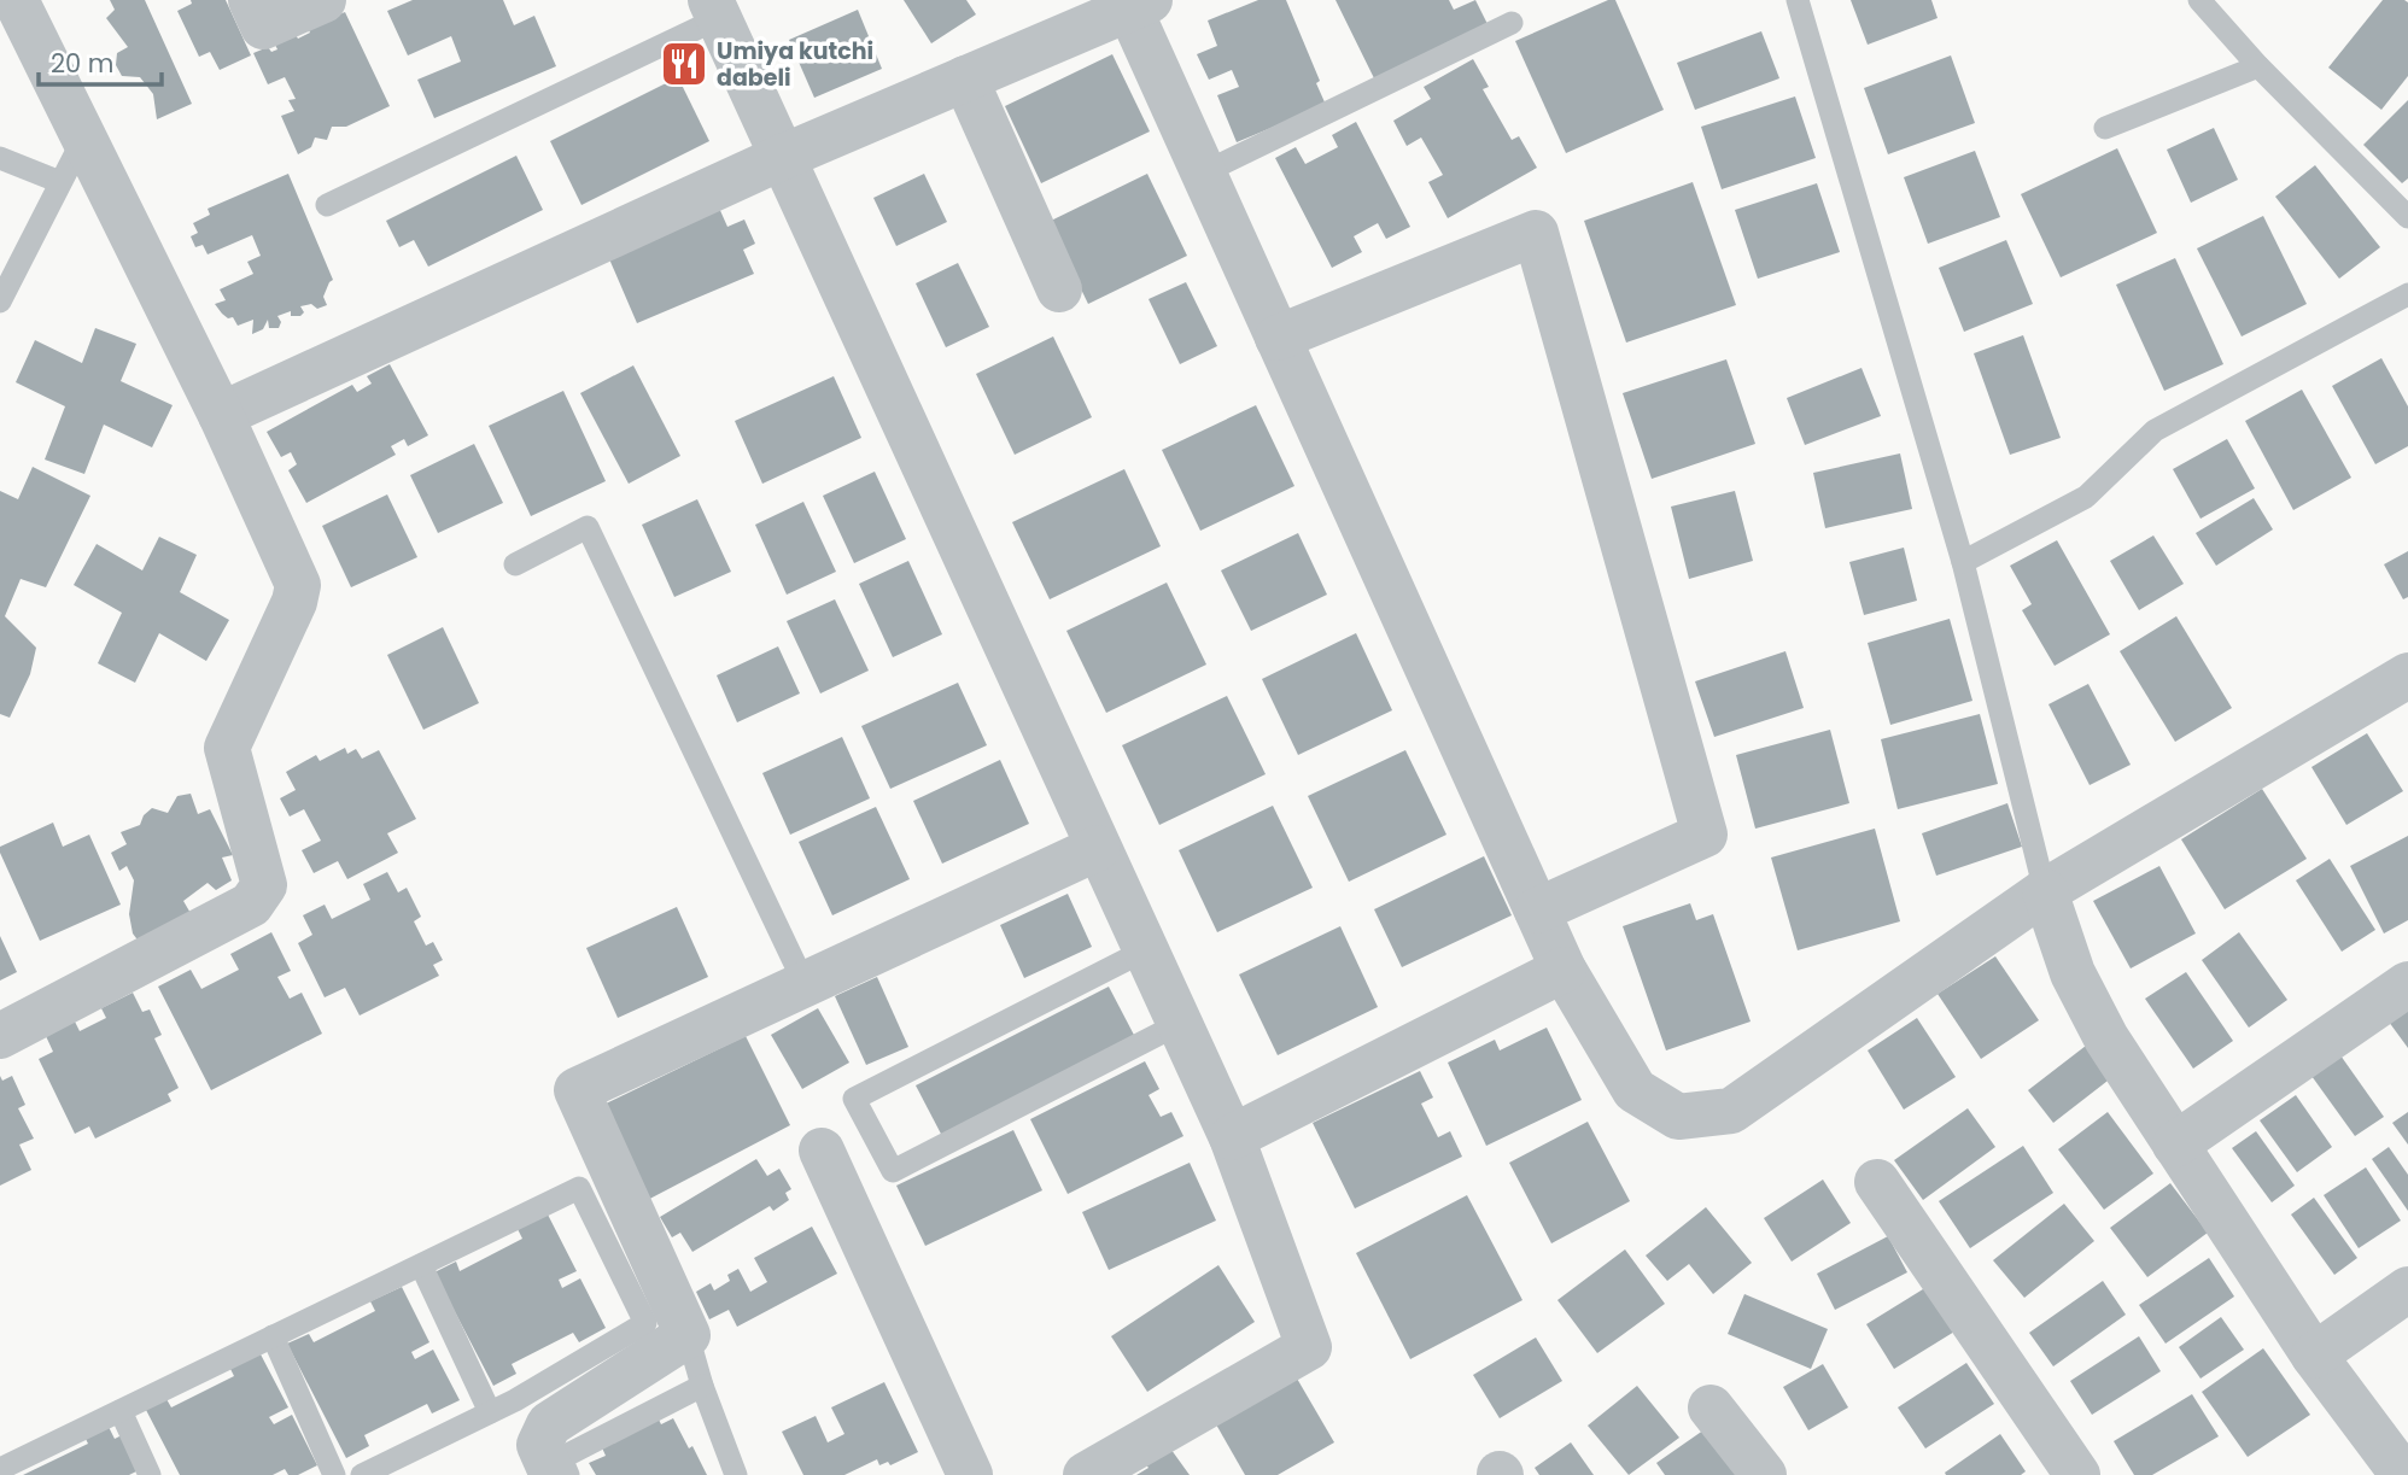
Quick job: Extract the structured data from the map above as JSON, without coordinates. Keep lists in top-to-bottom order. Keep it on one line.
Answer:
{"places":{"restaurant":["Umiya kutchi dabeli"]},"scale_bar":"20 m"}
